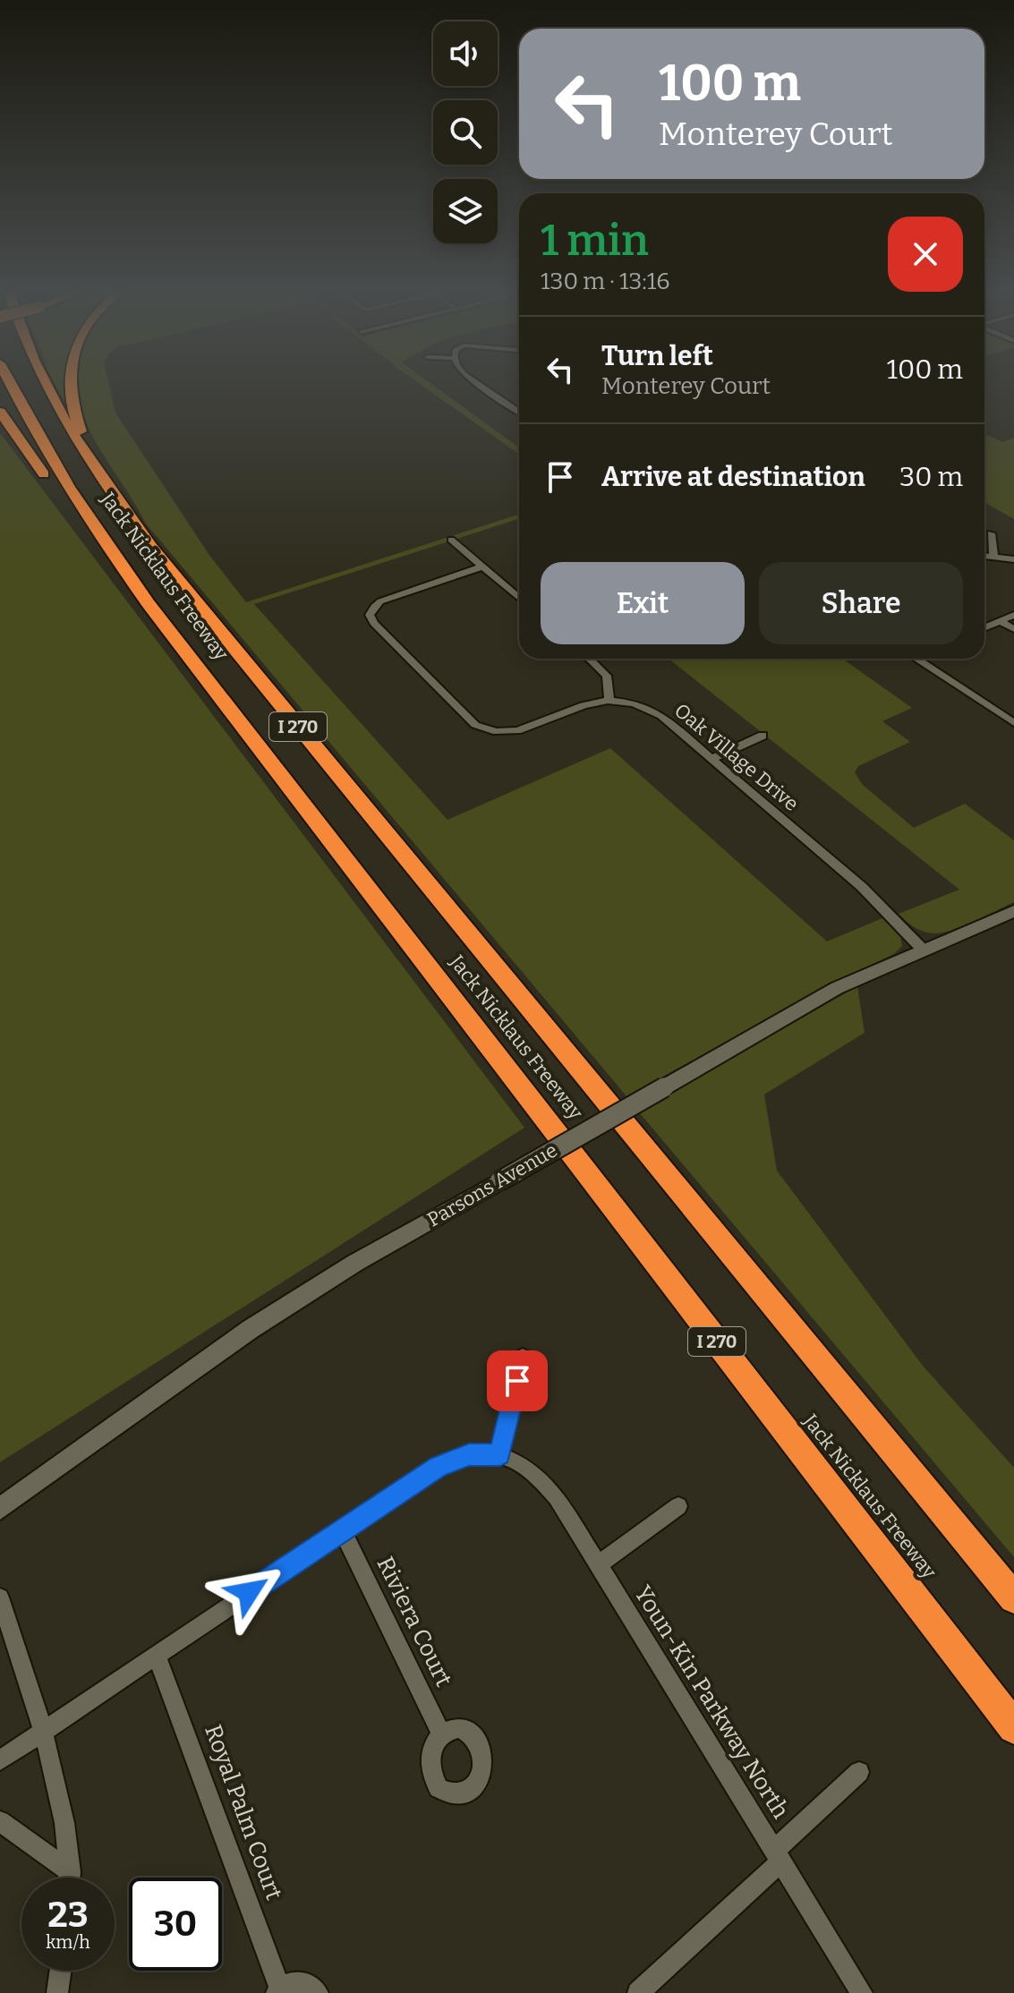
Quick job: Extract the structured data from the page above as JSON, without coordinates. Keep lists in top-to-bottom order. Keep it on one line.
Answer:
{"streets":{"highway":["Jack Nicklaus Freeway","I 270"],"street":["Oak Village Drive","Parsons Avenue","Riviera Court","Youn-Kin Parkway North","Royal Palm Court"]},"crossings":[["Oak Village Drive","Parsons Avenue"]],"page":{"turn":["100 m","Monterey Court"],"heading":["1 min","130 m · 13:16"],"list":[{"name":"Turn left","note":"Monterey Court","value":"100 m"},{"name":"Arrive at destination","value":"30 m"}],"buttons":["Exit","Share"],"speed":"23 km/h","limit":"30"}}
